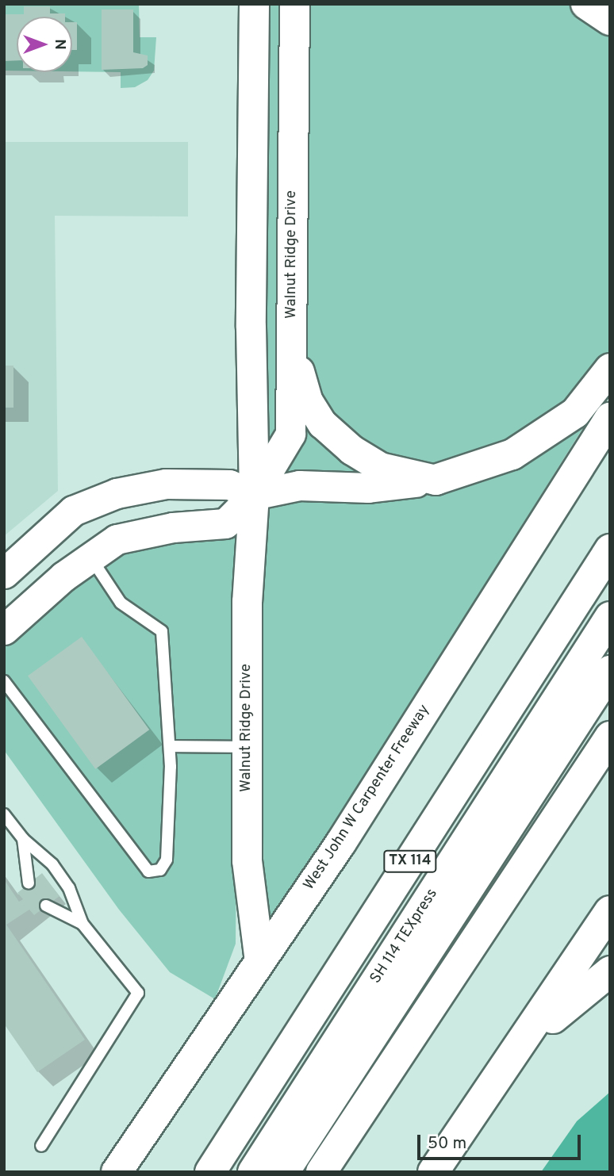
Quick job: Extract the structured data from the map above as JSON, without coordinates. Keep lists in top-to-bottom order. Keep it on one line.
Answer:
{"streets":{"main road":["West John W Carpenter Freeway","TX 114","SH 114 TEXpress"],"street":["Walnut Ridge Drive"]},"crossings":[["Walnut Ridge Drive","West John W Carpenter Freeway"]],"scale_bar":"50 m","north":"right"}
